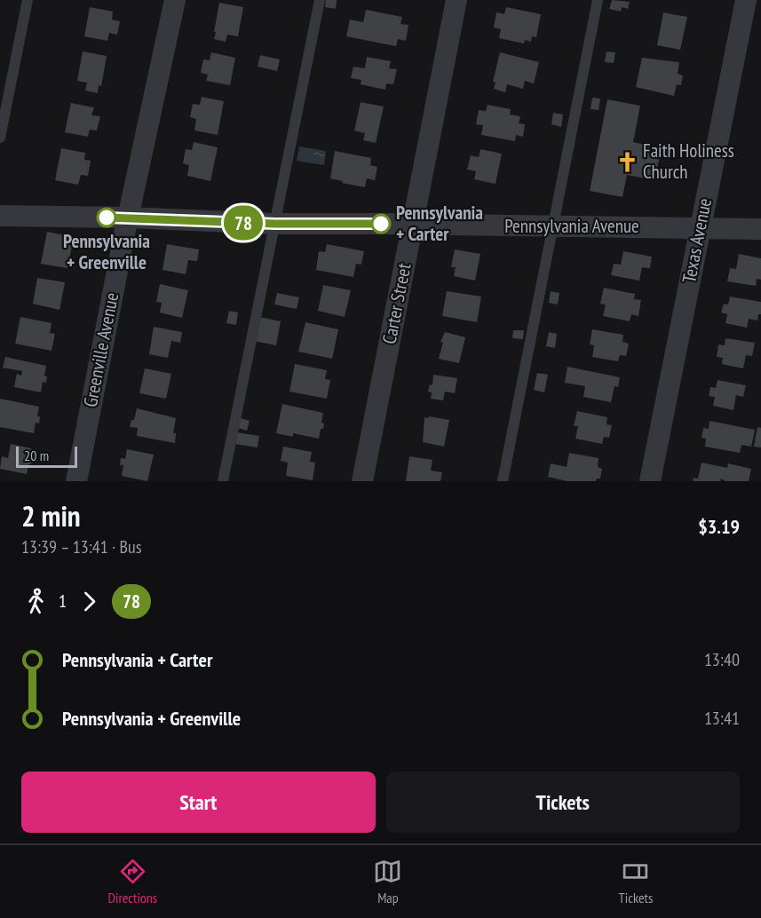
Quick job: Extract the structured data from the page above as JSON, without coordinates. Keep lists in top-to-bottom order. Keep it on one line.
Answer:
{"streets":{"street":["Pennsylvania Avenue","Texas Avenue","Carter Street","Greenville Avenue"]},"crossings":[["Pennsylvania Avenue","Texas Avenue"],["Pennsylvania Avenue","Carter Street"],["Pennsylvania Avenue","Greenville Avenue"]],"places":{"church":["Faith Holiness Church"],"other":["Pennsylvania + Greenville","Pennsylvania + Carter"]},"lines":["bus line 78"],"scale_bar":"20 m","page":{"on_map":"78","scale":"20 m","heading":["2 min","13:39 – 13:41 · Bus","$3.19"],"legs":["1","78"],"list":[{"name":"Pennsylvania + Carter","value":"13:40"},{"name":"Pennsylvania + Greenville","value":"13:41"}],"buttons":["Start","Tickets"],"tabs":["Directions","Map","Tickets"]}}
